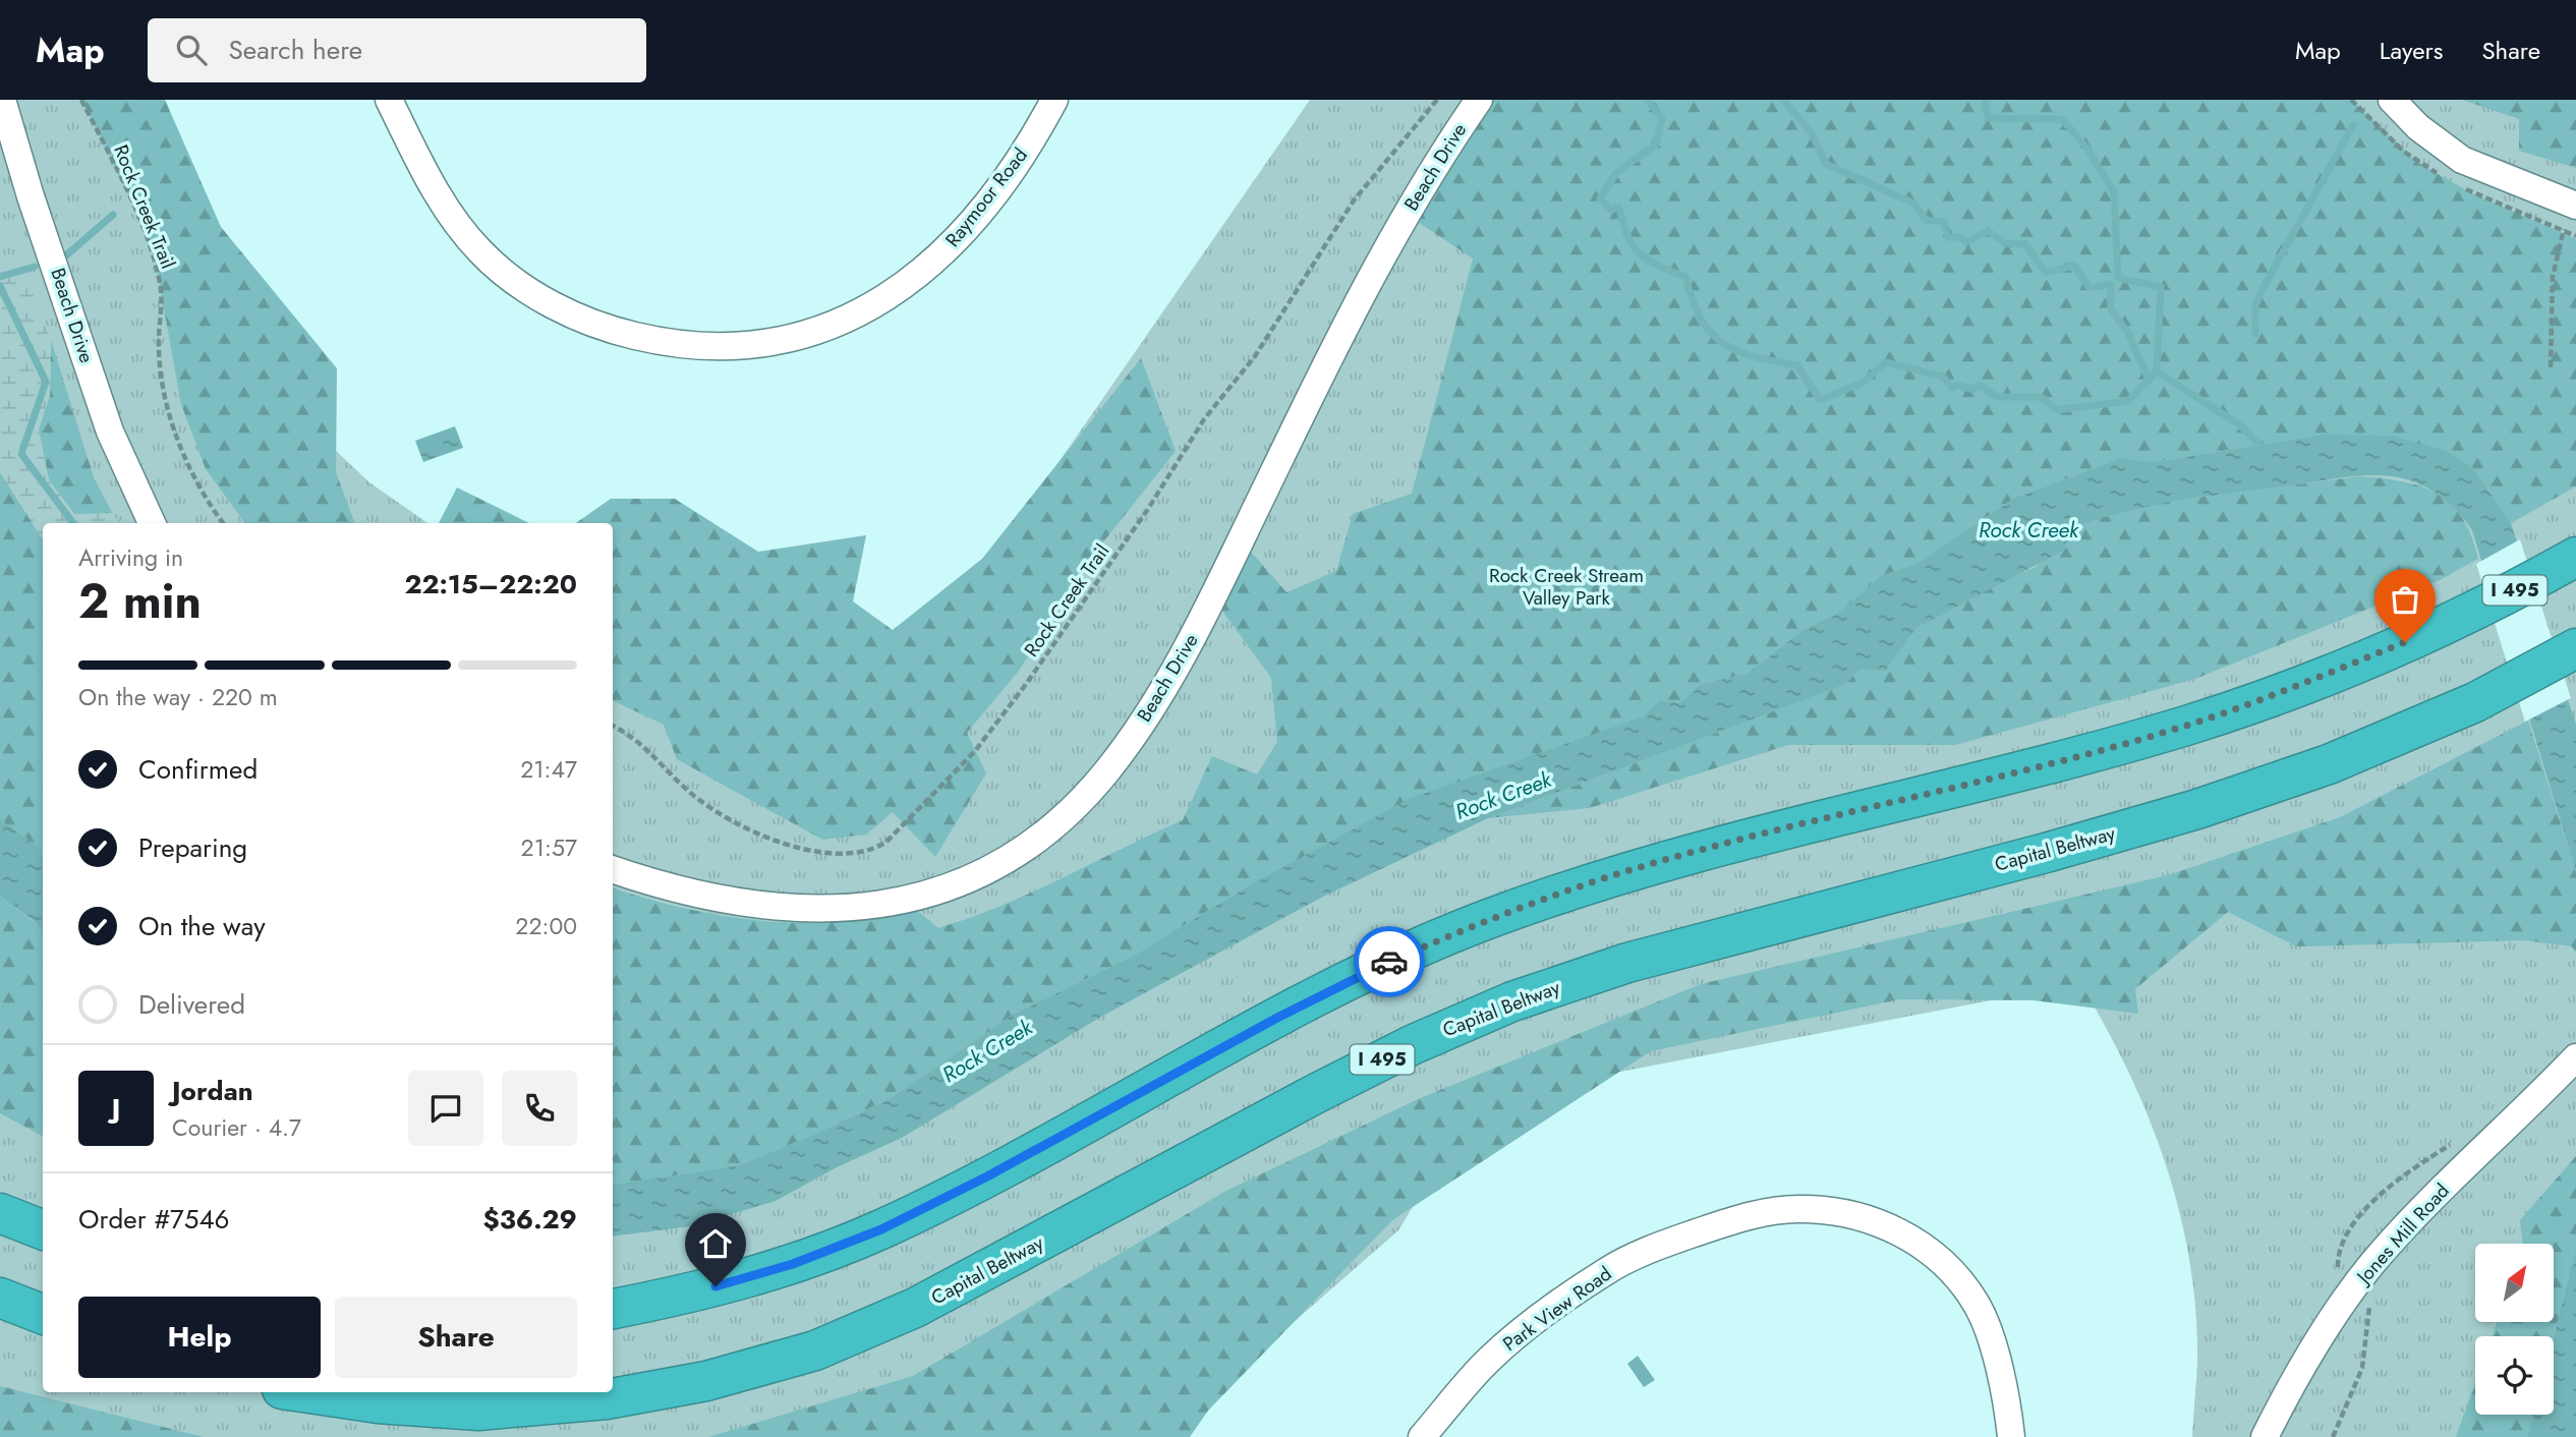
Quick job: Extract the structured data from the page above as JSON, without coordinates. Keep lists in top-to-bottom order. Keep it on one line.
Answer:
{"streets":{"highway":["I 495","Capital Beltway"],"street":["Beach Drive","Raymoor Road","Jones Mill Road","Park View Road"],"path":["Rock Creek Trail"]},"water":["Rock Creek"],"parks":["Rock Creek Stream Valley Park"],"north":"top right","page":{"header":"Map","search":"Search here","nav":["Map","Layers","Share"],"heading":["2 min","Arriving in","22:15–22:20"],"panel":["Jordan","Courier · 4.7","Order #7546","$36.29"],"bar":"On the way · 220 m","list":[["Confirmed","21:47"],["Preparing","21:57"],["On the way","22:00"],"Delivered"],"round":"J","buttons":["Help","Share"]}}
